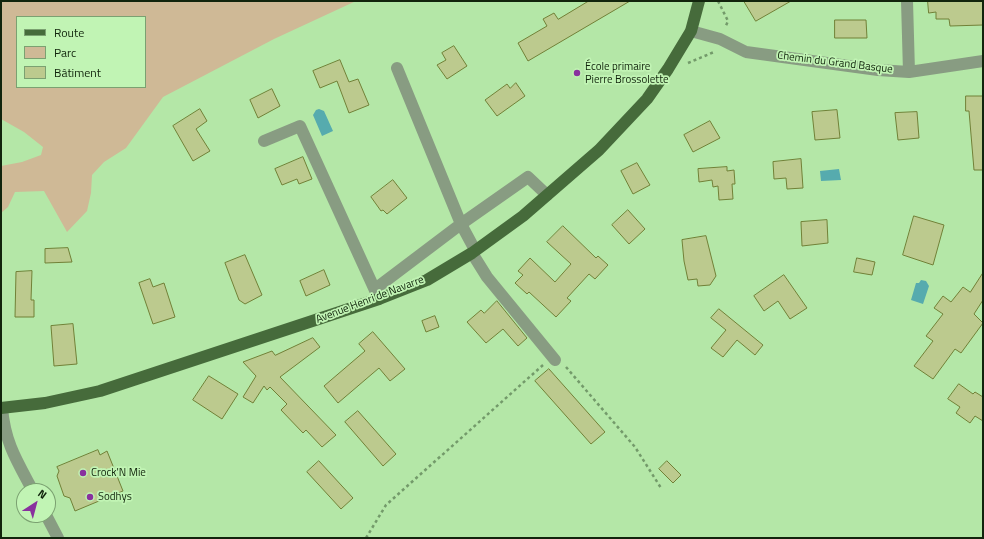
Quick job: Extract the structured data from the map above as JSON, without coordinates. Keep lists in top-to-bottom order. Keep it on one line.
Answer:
{"streets":{"main road":["Avenue Henri de Navarre"],"street":["Chemin du Grand Basque"]},"crossings":[["Chemin du Grand Basque","Avenue Henri de Navarre"]],"places":["École primaire Pierre Brossolette","Crock'N Mie","Sodhys"],"legend":["Route","Parc","Bâtiment"],"north":"top right"}
